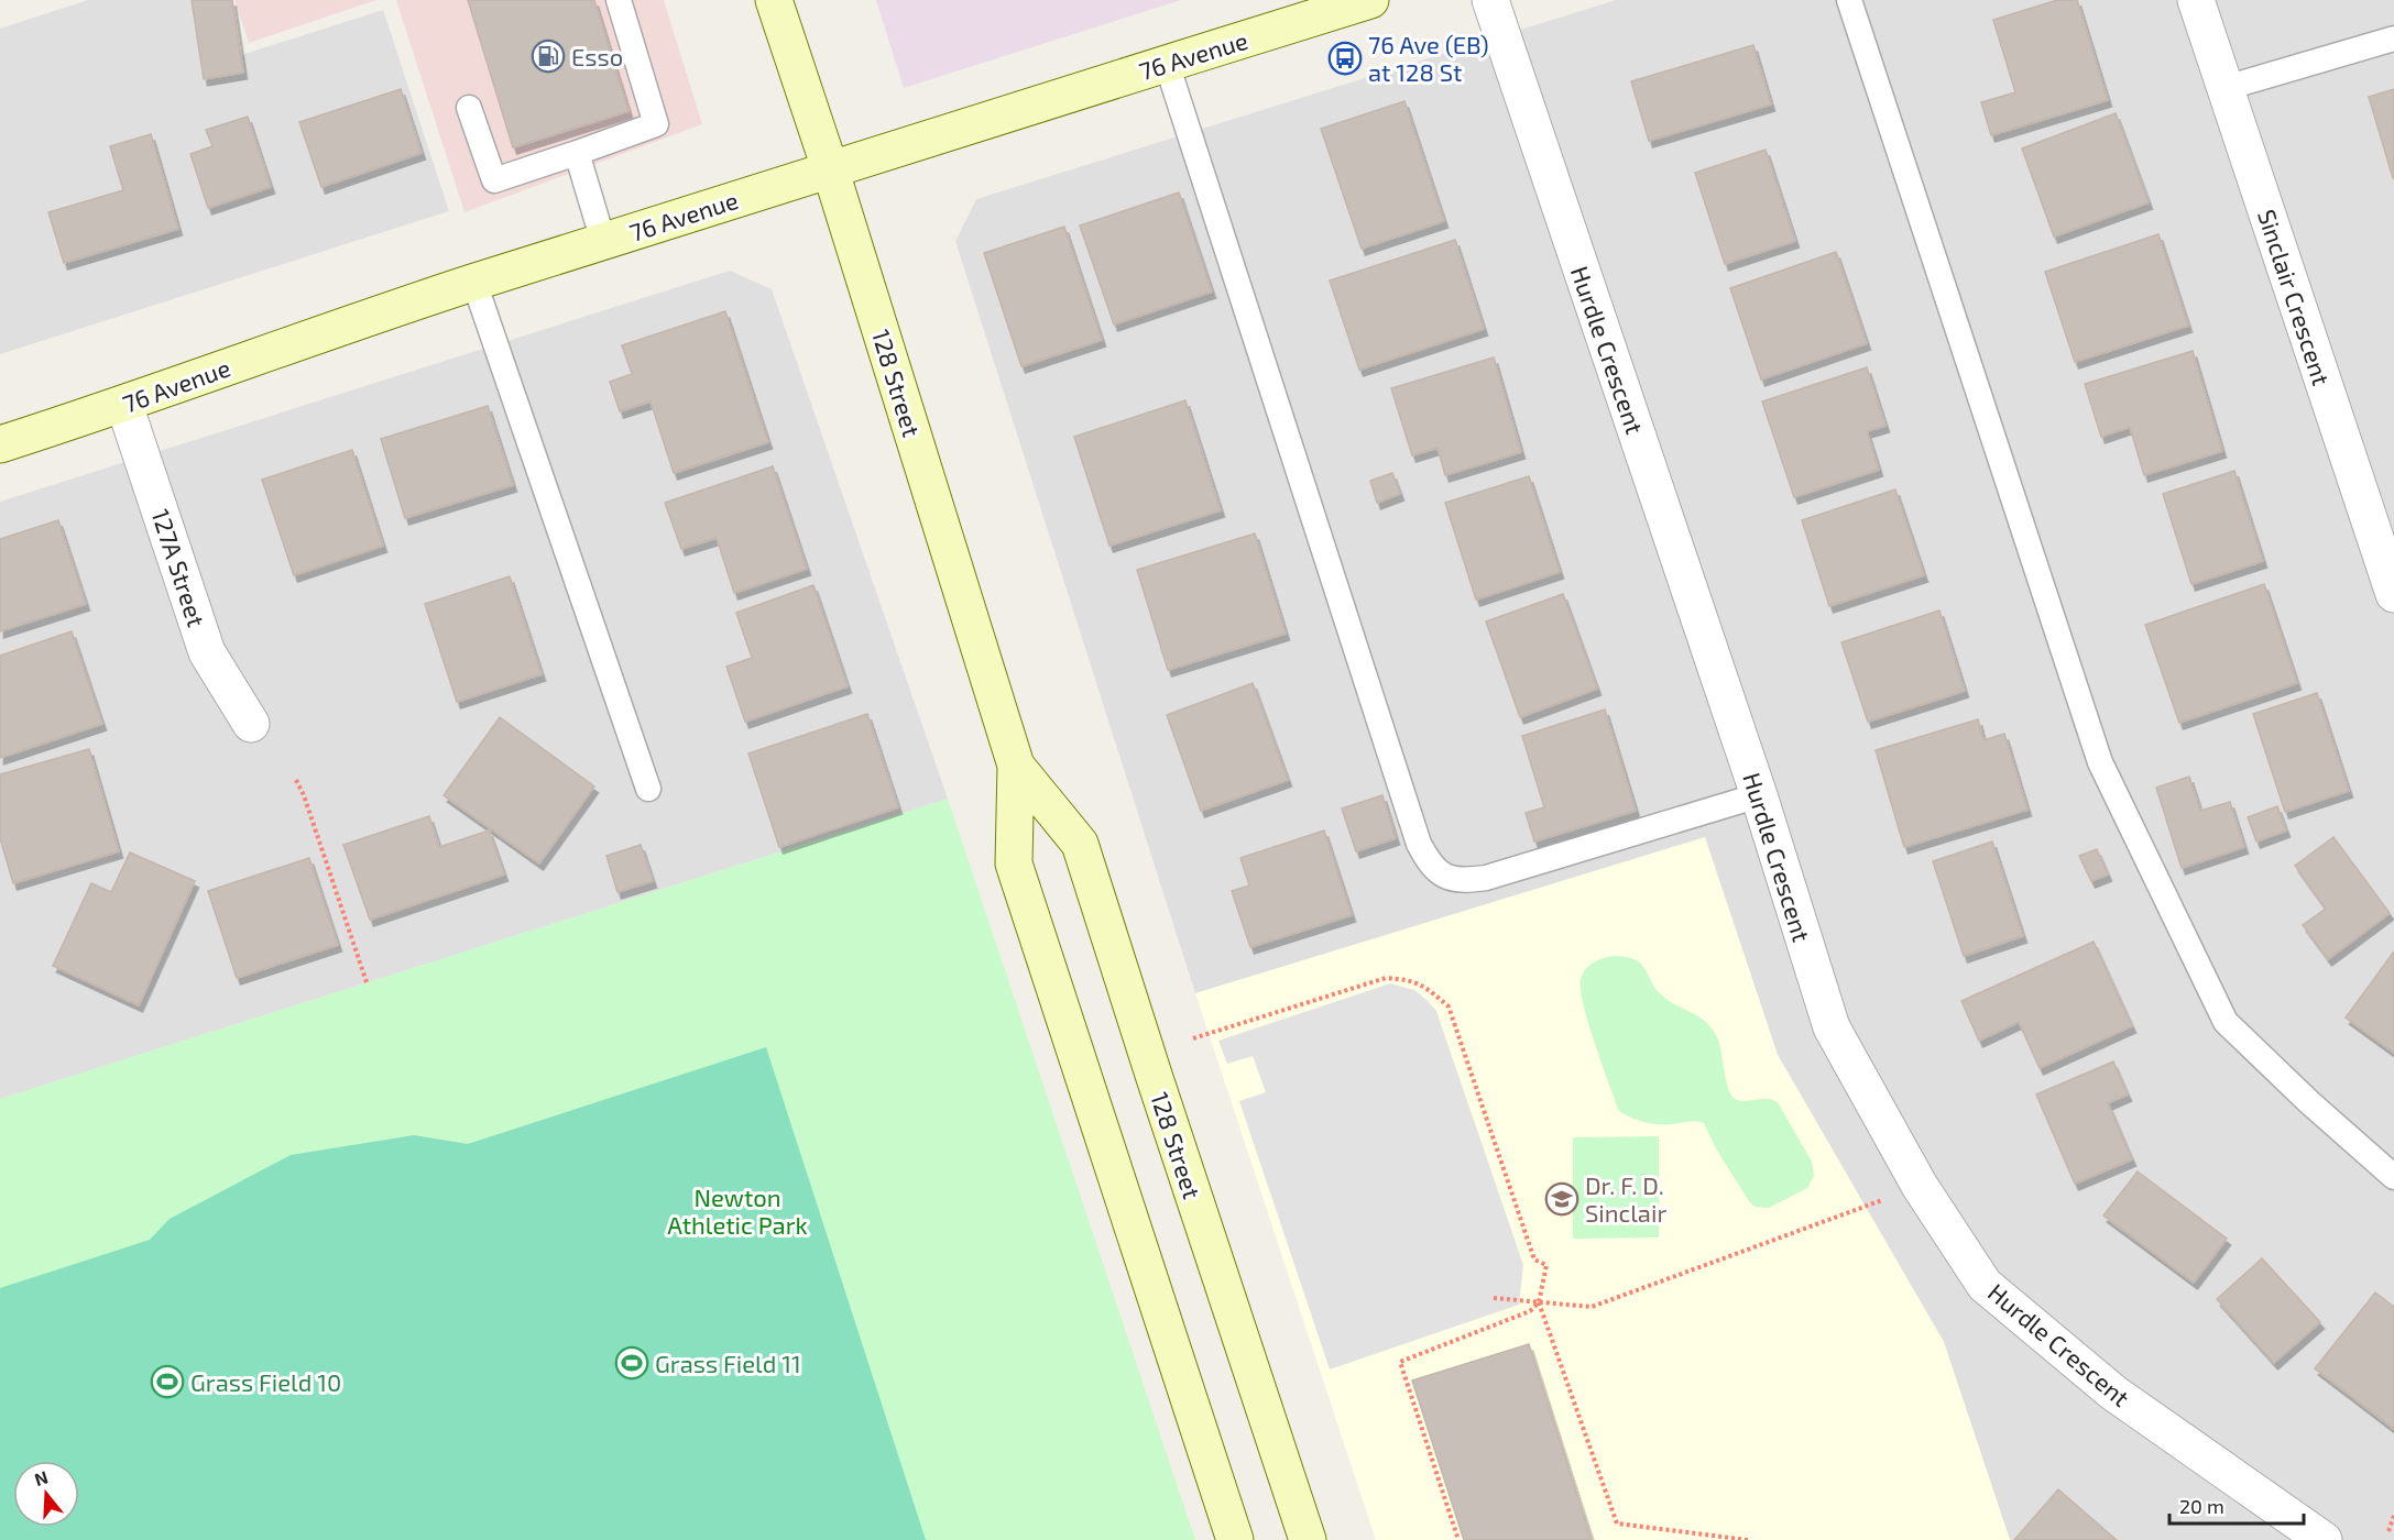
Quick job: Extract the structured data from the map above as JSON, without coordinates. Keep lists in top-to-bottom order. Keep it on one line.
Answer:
{"streets":{"main road":["76 Avenue","128 Street"],"street":["Sinclair Crescent","Hurdle Crescent","127A Street"]},"crossings":[["76 Avenue","128 Street"],["76 Avenue","127A Street"]],"parks":["Newton Athletic Park"],"places":{"fuel station":["Esso"],"bus stop":["76 Ave (EB) at 128 St"],"school or university":["Dr. F. D. Sinclair"],"sports":["Grass Field 11","Grass Field 10"]},"scale_bar":"20 m","north":"top"}
